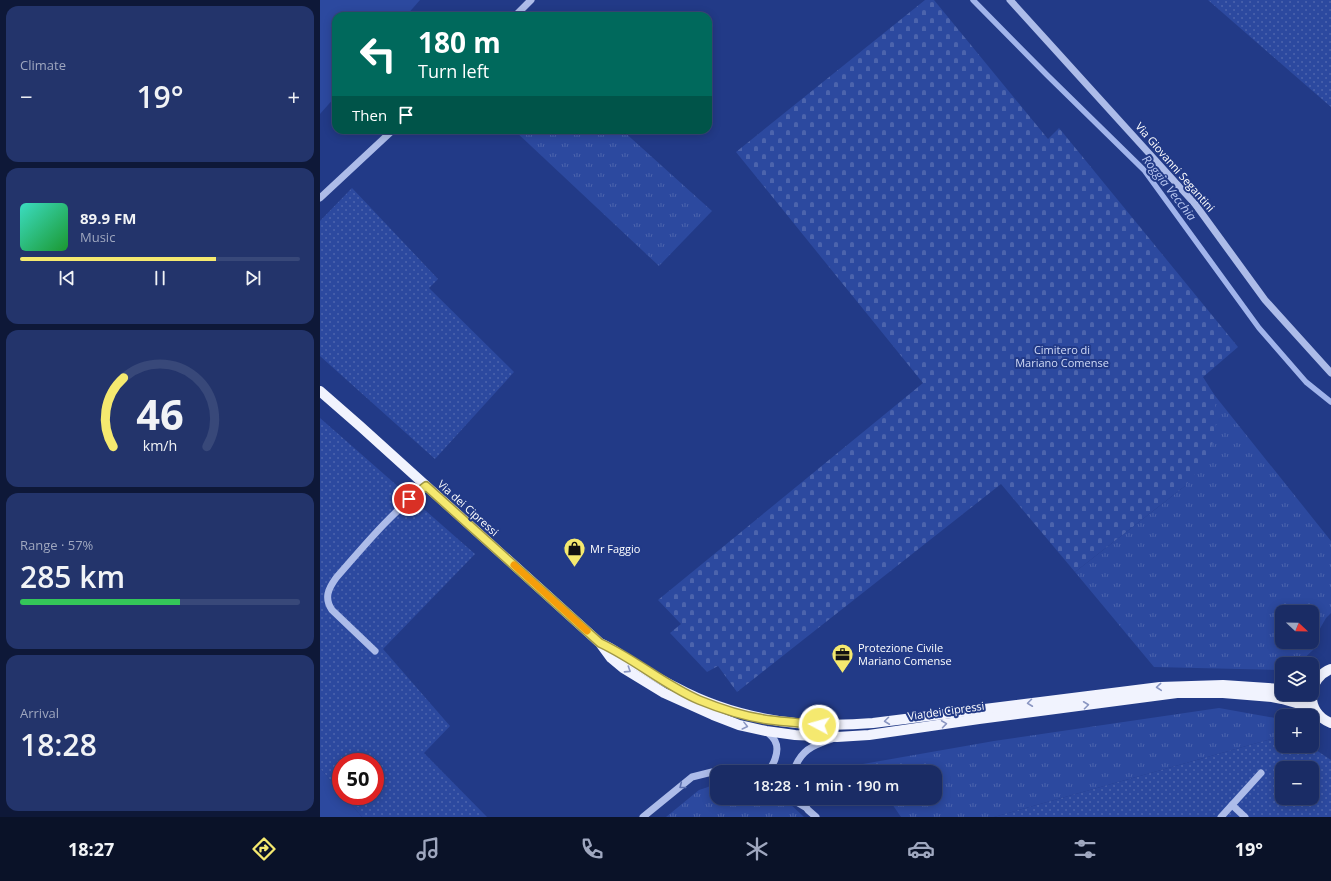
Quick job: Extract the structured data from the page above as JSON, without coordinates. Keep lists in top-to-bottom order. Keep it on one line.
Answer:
{"streets":{"main road":["Via dei Cipressi"],"street":["Via Giovanni Segantini"]},"water":["Roggia Vecchia"],"parks":["Cimitero di Mariano Comense"],"places":{"shop":["Mr Faggio"],"office":["Protezione Civile Mariano Comense"]},"north":"right","page":{"tile":["Climate",["Range · 57%","285 km"],["Arrival","18:28"]],"turn":["180 m","Turn left"],"heat":["−","19°","+"],"then":"Then","song":["89.9 FM","Music"],"map_buttons":["+","−"],"limit":"50","trip":"18:28 · 1 min · 190 m","tabs":["18:27","19°"],"gauge":["46","km/h"]}}
